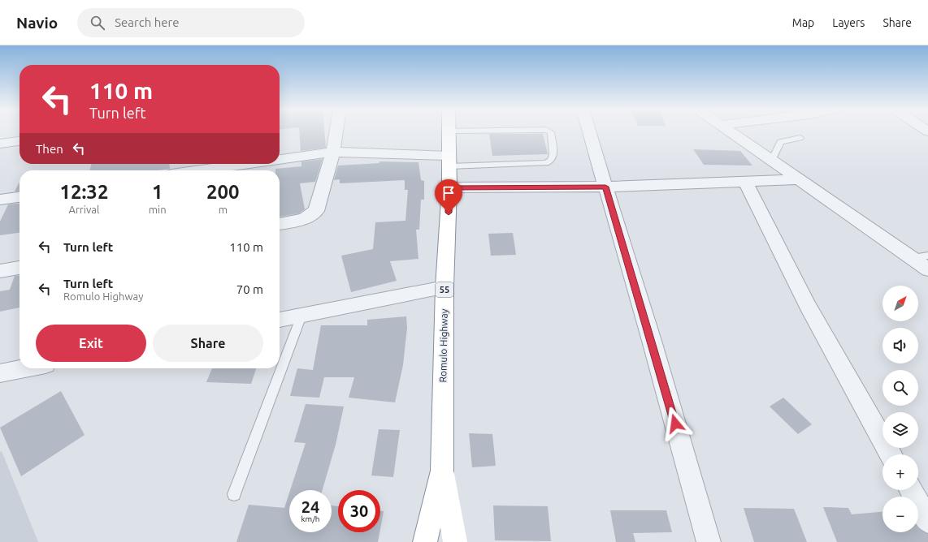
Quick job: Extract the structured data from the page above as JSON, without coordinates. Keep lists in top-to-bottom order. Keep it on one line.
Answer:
{"streets":{"main road":["55","Romulo Highway"]},"north":"top right","page":{"header":"Navio","search":"Search here","nav":["Map","Layers","Share"],"turn":["110 m","Turn left"],"then":"Then","eta":["12:32","Arrival","1","min","200","m"],"list":[{"name":"Turn left","value":"110 m"},{"name":"Turn left","note":"Romulo Highway","value":"70 m"}],"map_buttons":["+","−"],"buttons":["Exit","Share"],"speed":"24 km/h","limit":"30"}}
